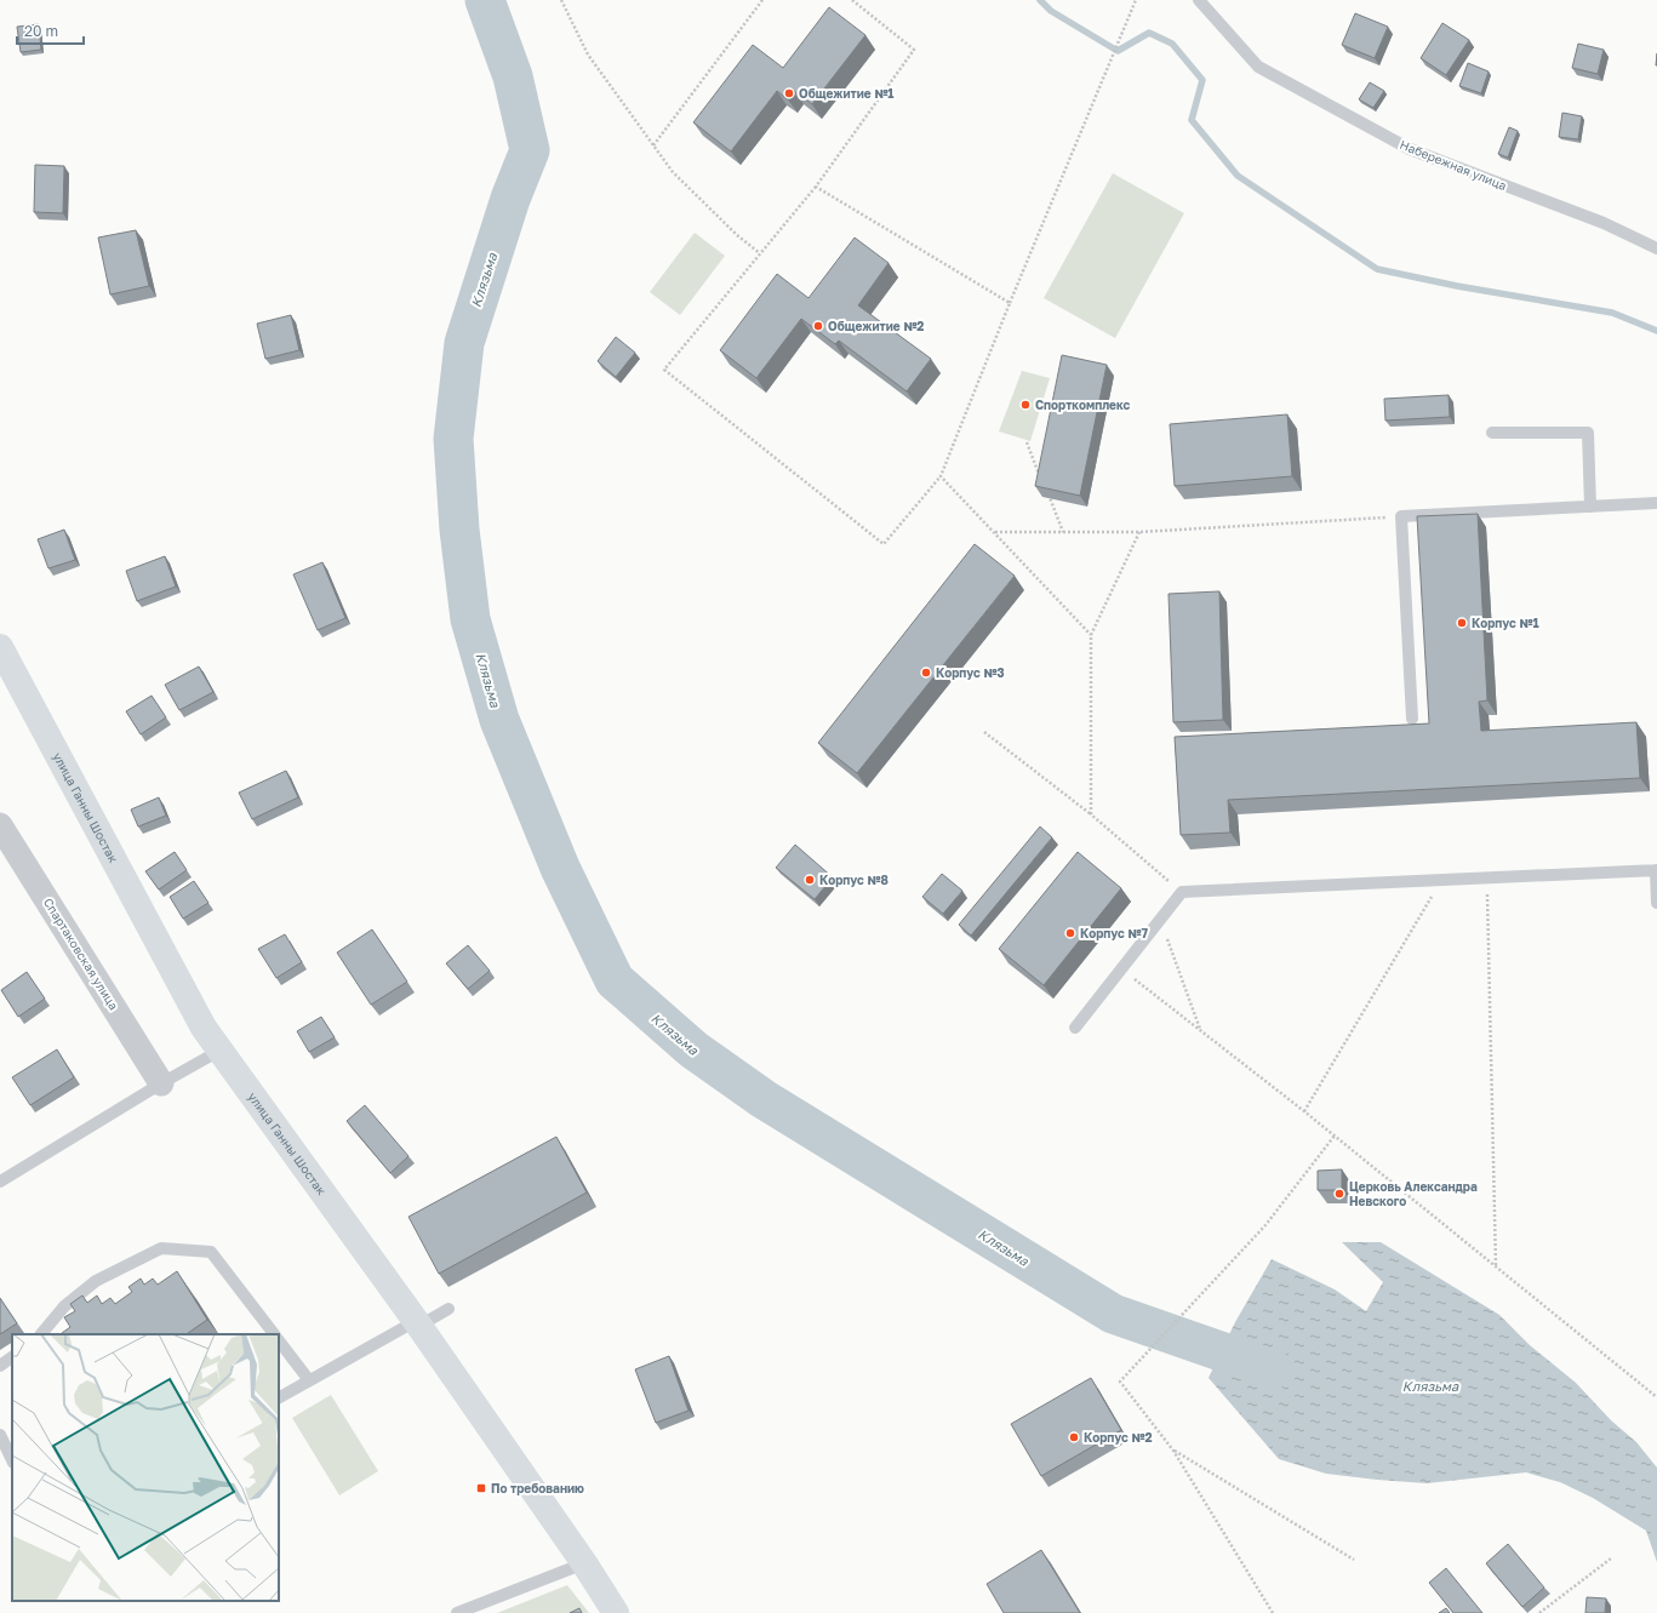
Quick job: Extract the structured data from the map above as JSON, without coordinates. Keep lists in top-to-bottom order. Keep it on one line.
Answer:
{"streets":{"main road":["улица Ганны Шостак"],"street":["Спартаковская улица"],"lane":["Набережная улица"]},"water":["Клязьма"],"places":{"other":["Общежитие №1","Общежитие №2","Спорткомплекс","Корпус №1","Корпус №3","Корпус №8","Корпус №7","Церковь Александра Невского","Корпус №2"],"transit":["По требованию"]},"scale_bar":"20 m"}
